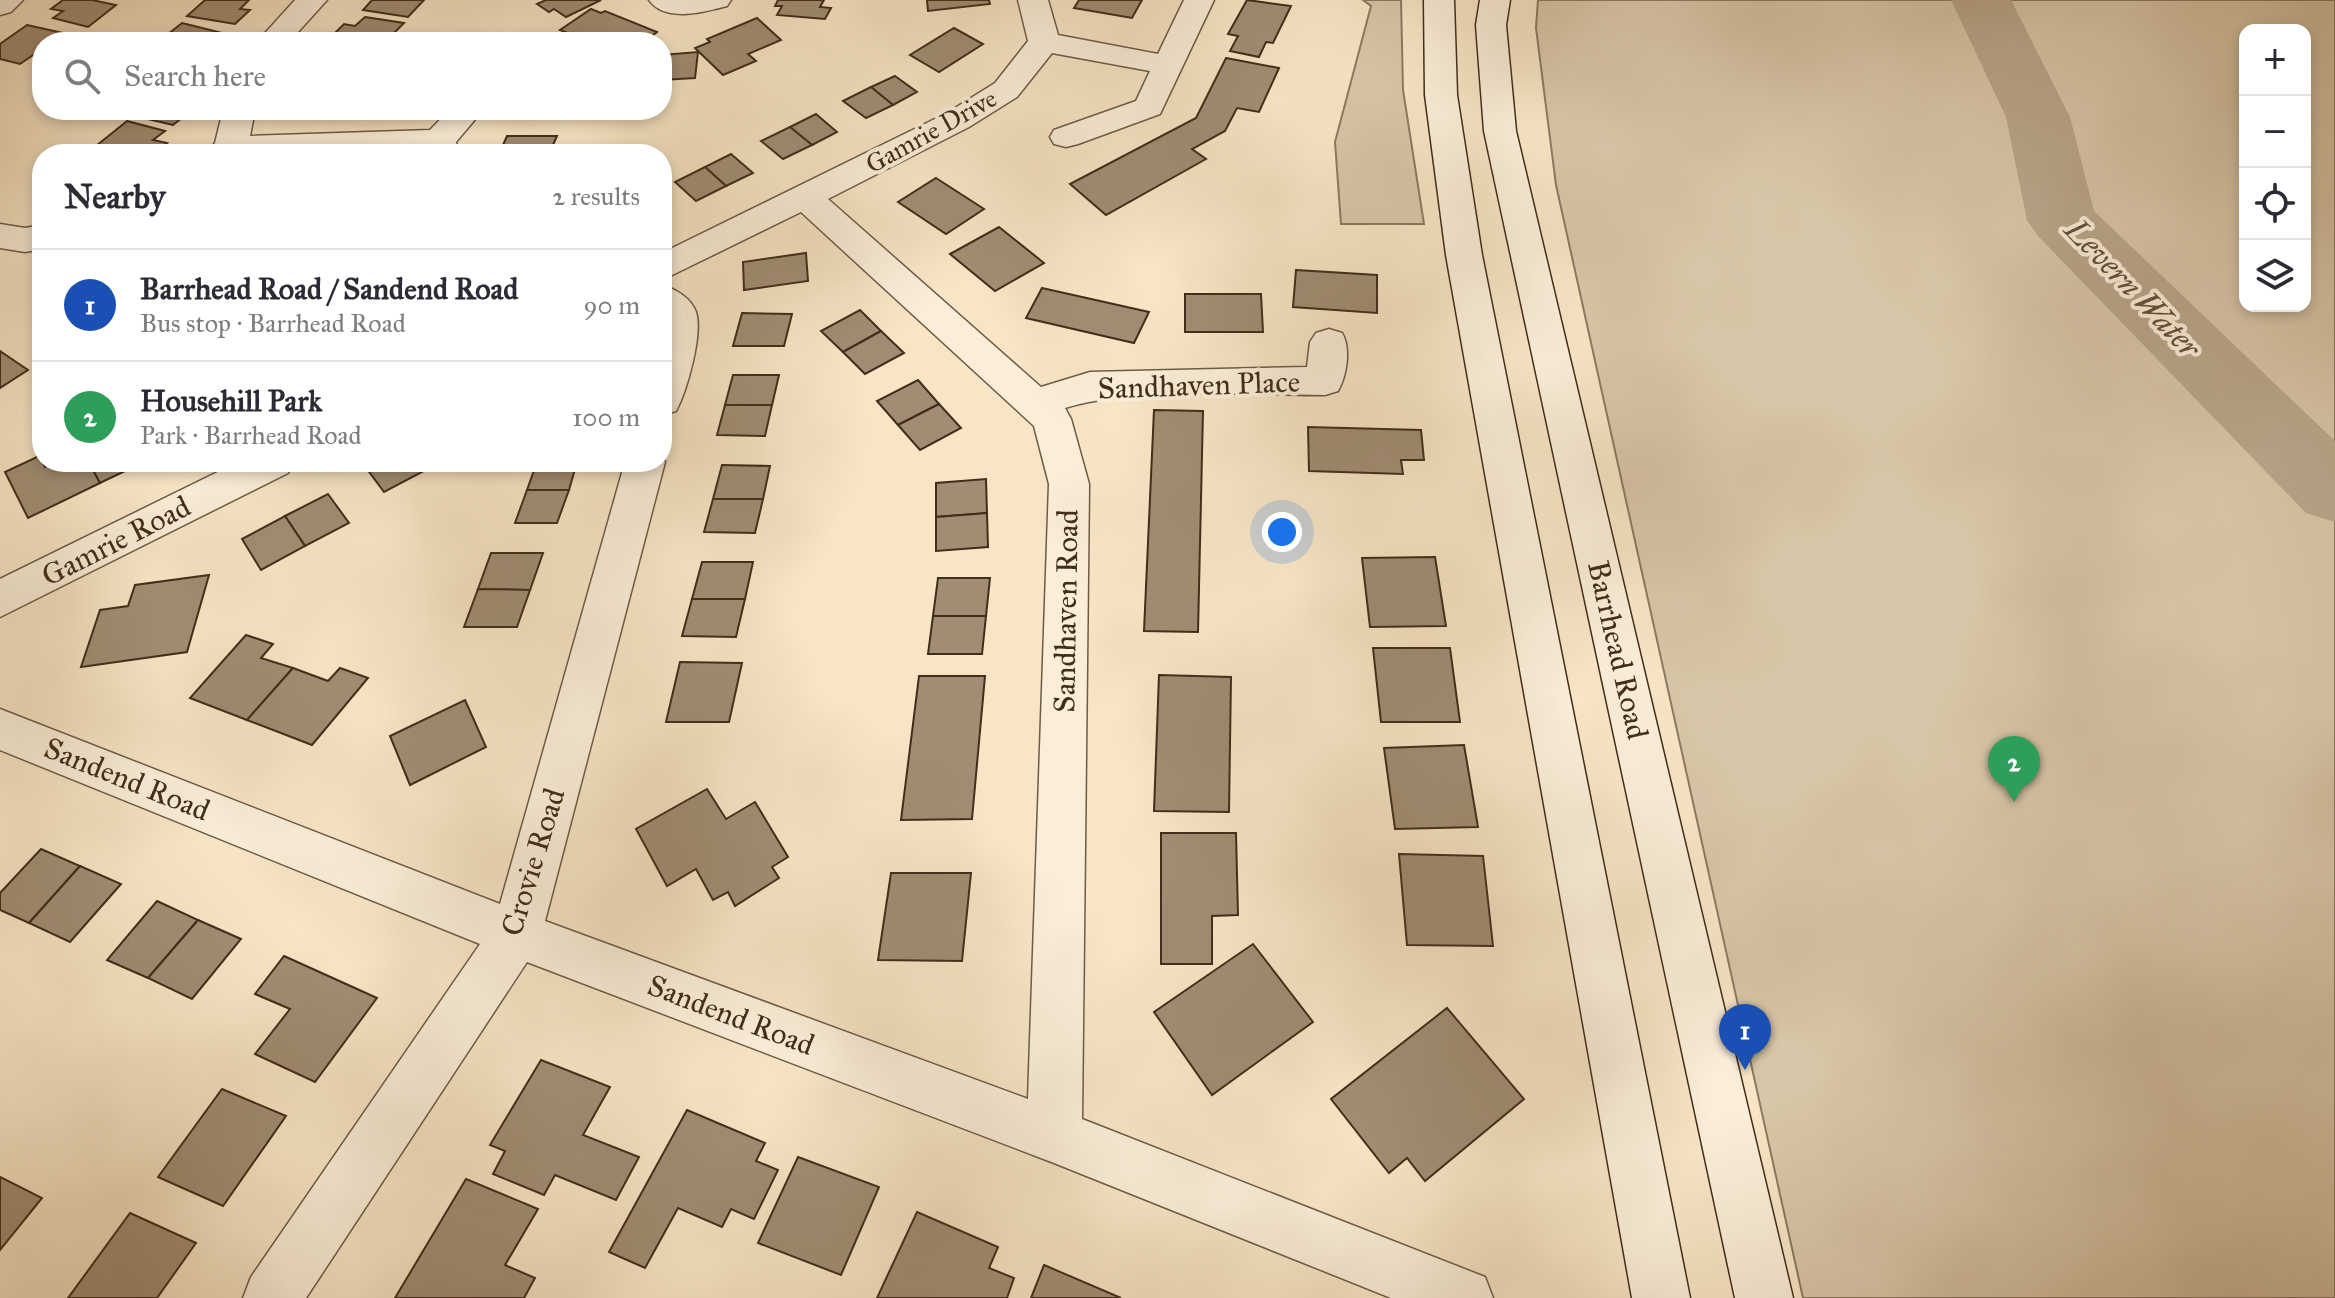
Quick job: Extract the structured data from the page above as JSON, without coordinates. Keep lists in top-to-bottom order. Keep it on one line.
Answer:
{"streets":{"street":["Gamrie Drive","Sandhaven Place","Gamrie Road","Sandhaven Road","Barrhead Road","Sandend Road","Crovie Road"]},"crossings":[["Gamrie Drive","Sandhaven Road"],["Sandhaven Place","Sandhaven Road"],["Sandhaven Road","Sandend Road"],["Sandend Road","Crovie Road"]],"water":["Levern Water"],"page":{"map_buttons":["+","−"],"search":"Search here","heading":["Nearby","2 results"],"list":[{"mark":"1","name":"Barrhead Road / Sandend Road","note":"Bus stop · Barrhead Road","value":"90 m"},{"mark":"2","name":"Househill Park","note":"Park · Barrhead Road","value":"100 m"}],"pins":["2","1"]}}
